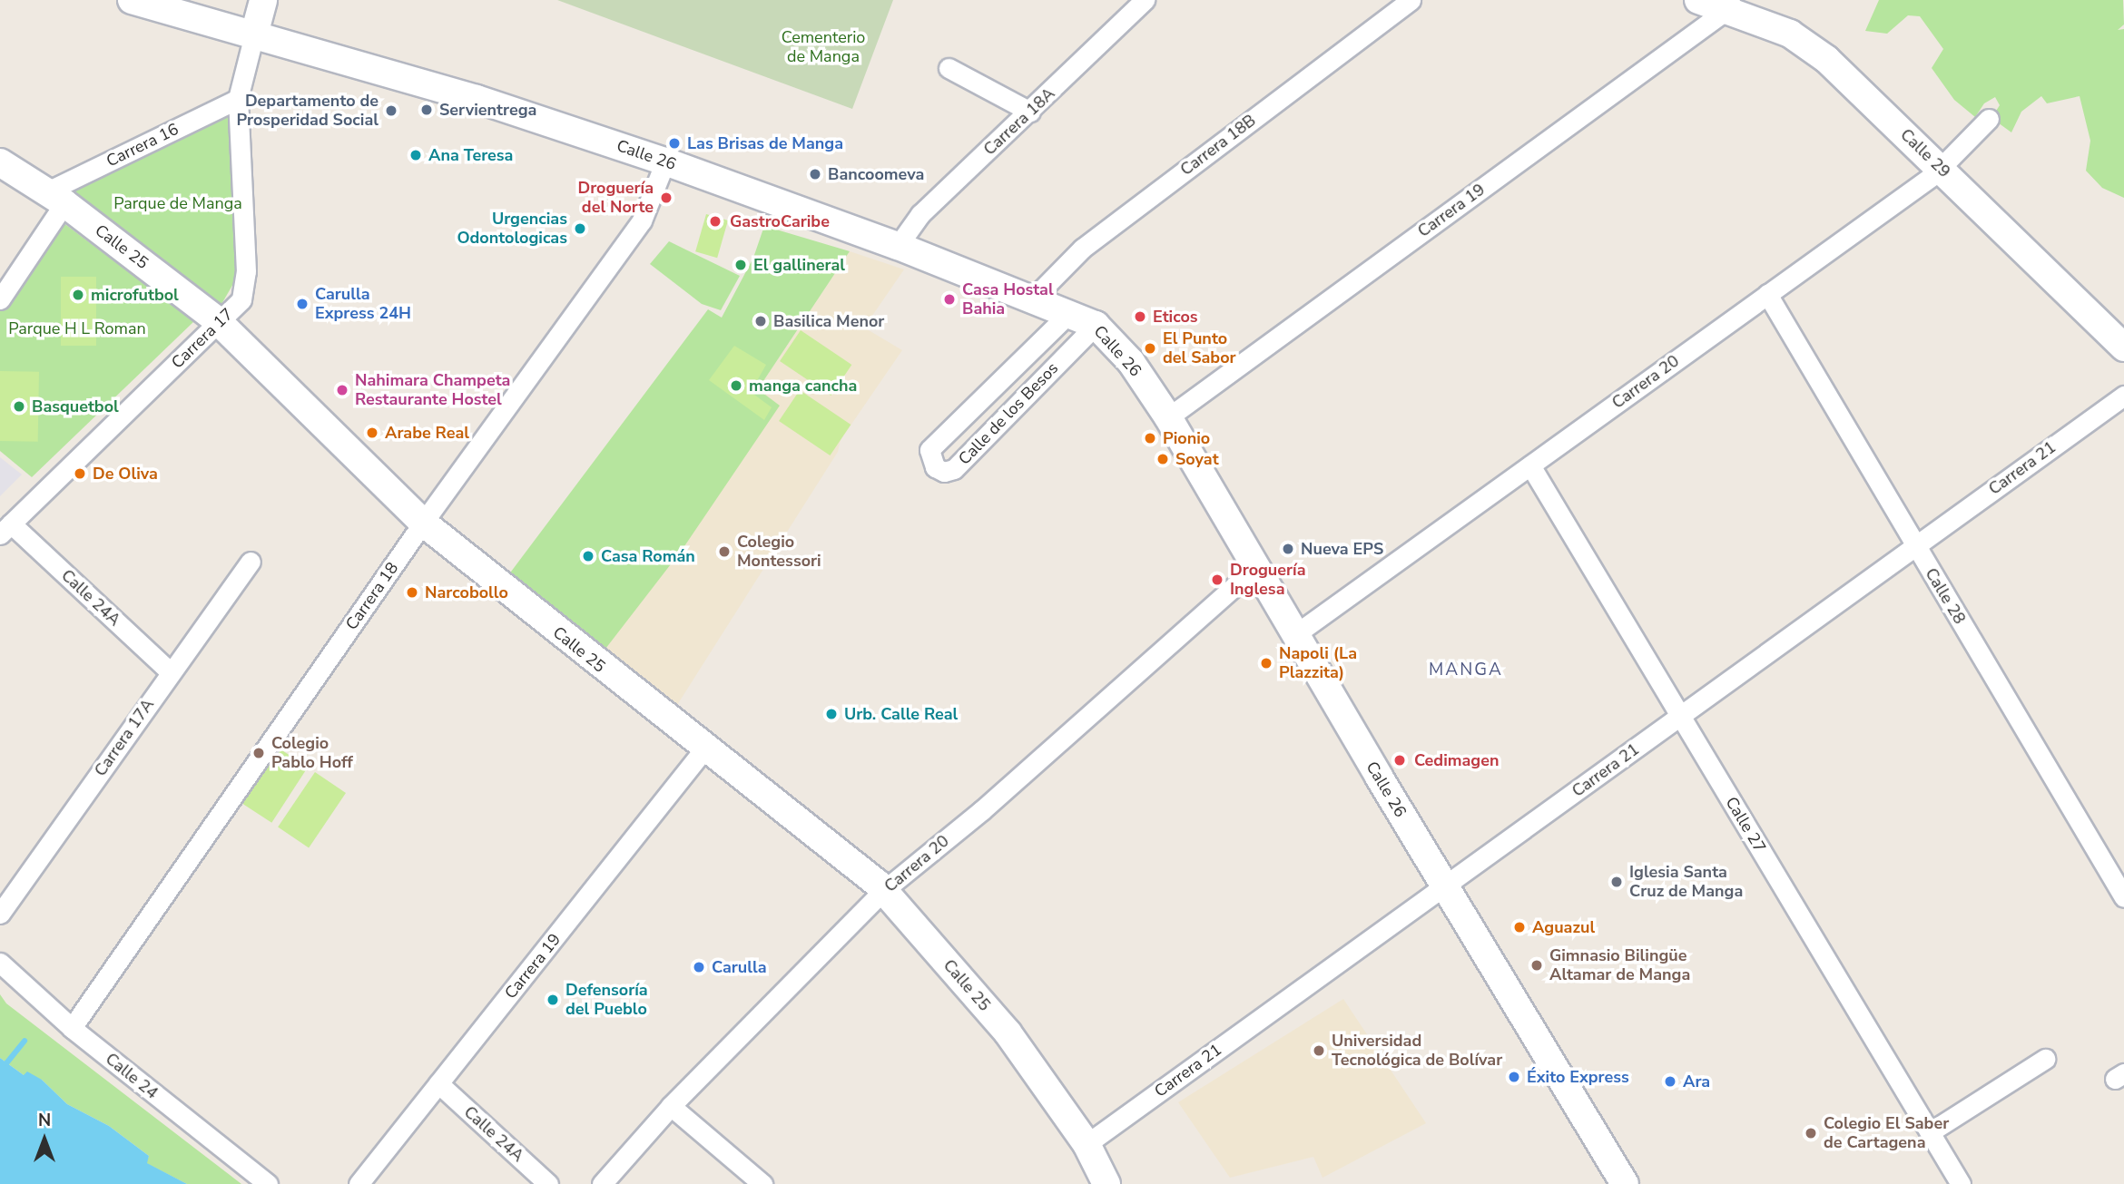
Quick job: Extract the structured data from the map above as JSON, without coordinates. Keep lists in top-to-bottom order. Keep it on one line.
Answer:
{"streets":{"street":["Carrera 18A","Carrera 16","Carrera 18B","Calle 29","Calle 26","Carrera 19","Calle 25","Carrera 17","Carrera 20","Calle de los Besos","Carrera 21","Carrera 18","Calle 28","Calle 24A","Carrera 17A","Calle 27","Calle 24"]},"crossings":[["Carrera 18A","Calle 26"],["Carrera 16","Calle 25"],["Carrera 16","Carrera 17"],["Carrera 18B","Calle 26"],["Calle 29","Carrera 19"],["Calle 29","Carrera 20"],["Calle 26","Carrera 19"],["Calle 26","Carrera 17"],["Calle 26","Carrera 20"],["Calle 26","Calle de los Besos"],["Calle 26","Carrera 21"],["Calle 26","Carrera 18"],["Carrera 19","Calle 25"],["Carrera 19","Calle 24A"],["Calle 25","Carrera 17"],["Calle 25","Carrera 20"],["Calle 25","Carrera 21"],["Calle 25","Carrera 18"],["Carrera 17","Calle 24A"],["Carrera 20","Calle 28"],["Carrera 20","Calle 27"],["Carrera 21","Calle 28"],["Carrera 21","Calle 27"],["Carrera 18","Calle 24"],["Calle 24A","Carrera 17A"]],"districts":["MANGA"],"parks":["Cementerio de Manga","Parque de Manga","Parque H L Roman"],"places":["Servientrega","Departamento de Prosperidad Social","Las Brisas de Manga","Ana Teresa","Bancoomeva","Droguería del Norte","GastroCaribe","Urgencias Odontologicas","El gallineral","microfutbol","Casa Hostal Bahia","Carulla Express 24H","Eticos","Basilica Menor","El Punto del Sabor","manga cancha","Nahimara Champeta Restaurante Hostel","Basquetbol","Arabe Real","Pionio","Soyat","De Oliva","Nueva EPS","Colegio Montessori","Casa Román","Droguería Inglesa","Narcobollo","Napoli (La Plazzita)","Urb. Calle Real","Colegio Pablo Hoff","Cedimagen","Iglesia Santa Cruz de Manga","Aguazul","Gimnasio Bilingüe Altamar de Manga","Carulla","Defensoría del Pueblo","Universidad Tecnológica de Bolívar","Éxito Express","Ara","Colegio El Saber de Cartagena"],"north":"top"}
